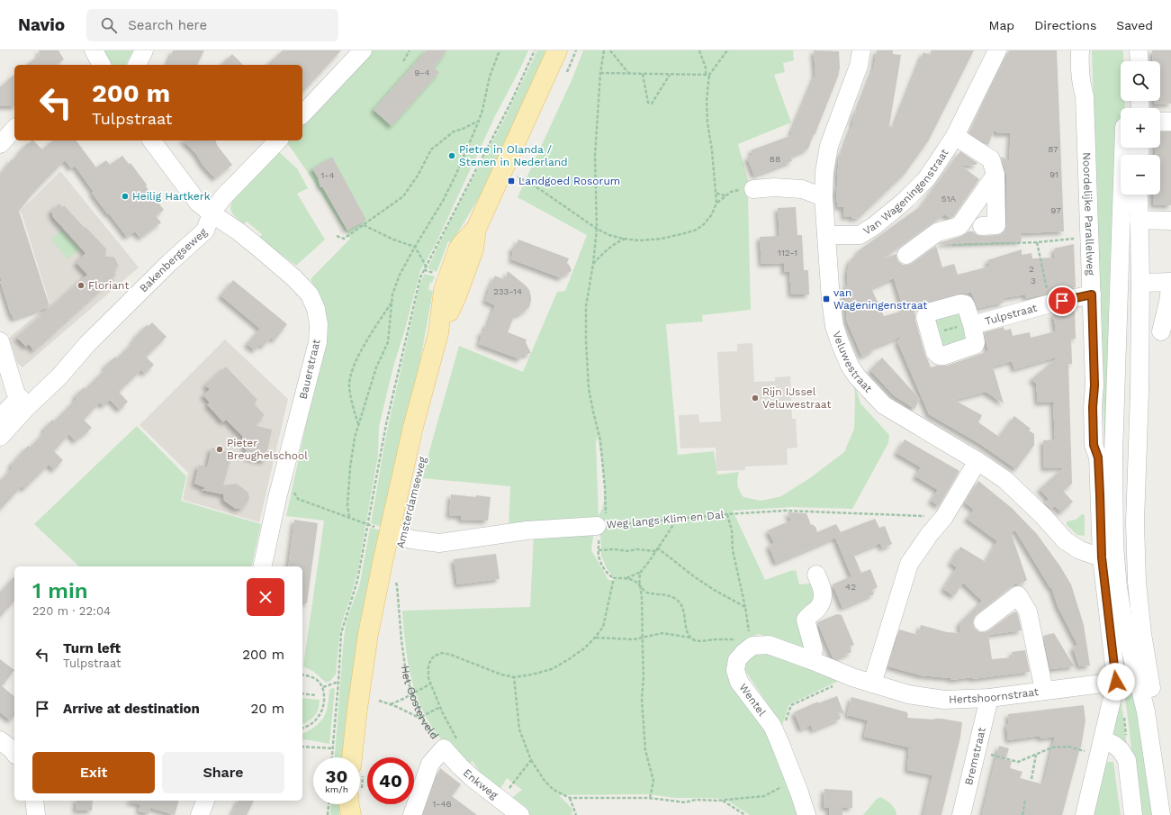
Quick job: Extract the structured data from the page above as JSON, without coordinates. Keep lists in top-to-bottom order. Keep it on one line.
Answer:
{"streets":{"main road":["Amsterdamseweg"],"street":["Van Wageningenstraat","Noordelijke Parallelweg","Bakenbergseweg","Tulpstraat","Veluwestraat","Bauerstraat","Weg langs Klim en Dal","Hertshoornstraat","Wentel","Het Oosterveld","Bremstraat","Enkweg"]},"crossings":[["Van Wageningenstraat","Veluwestraat"],["Noordelijke Parallelweg","Tulpstraat"],["Noordelijke Parallelweg","Veluwestraat"],["Noordelijke Parallelweg","Hertshoornstraat"],["Bakenbergseweg","Bauerstraat"],["Amsterdamseweg","Weg langs Klim en Dal"],["Hertshoornstraat","Bremstraat"],["Het Oosterveld","Enkweg"]],"places":{"other":["Pietre in Olanda / Stenen in Nederland","Heilig Hartkerk","Floriant","Rijn IJssel Veluwestraat","Pieter Breughelschool"],"transit":["Landgoed Rosorum","van Wageningenstraat"]},"house_numbers":["9-4","87","88","91","1-4","51A","97","112-1","2","3","233-14","42","1-46"],"page":{"header":"Navio","search":"Search here","nav":["Map","Directions","Saved"],"map_buttons":["+","−"],"turn":["200 m","Tulpstraat"],"heading":["1 min","220 m · 22:04"],"list":[{"name":"Turn left","note":"Tulpstraat","value":"200 m"},{"name":"Arrive at destination","value":"20 m"}],"buttons":["Exit","Share"],"speed":"30 km/h","limit":"40"}}
